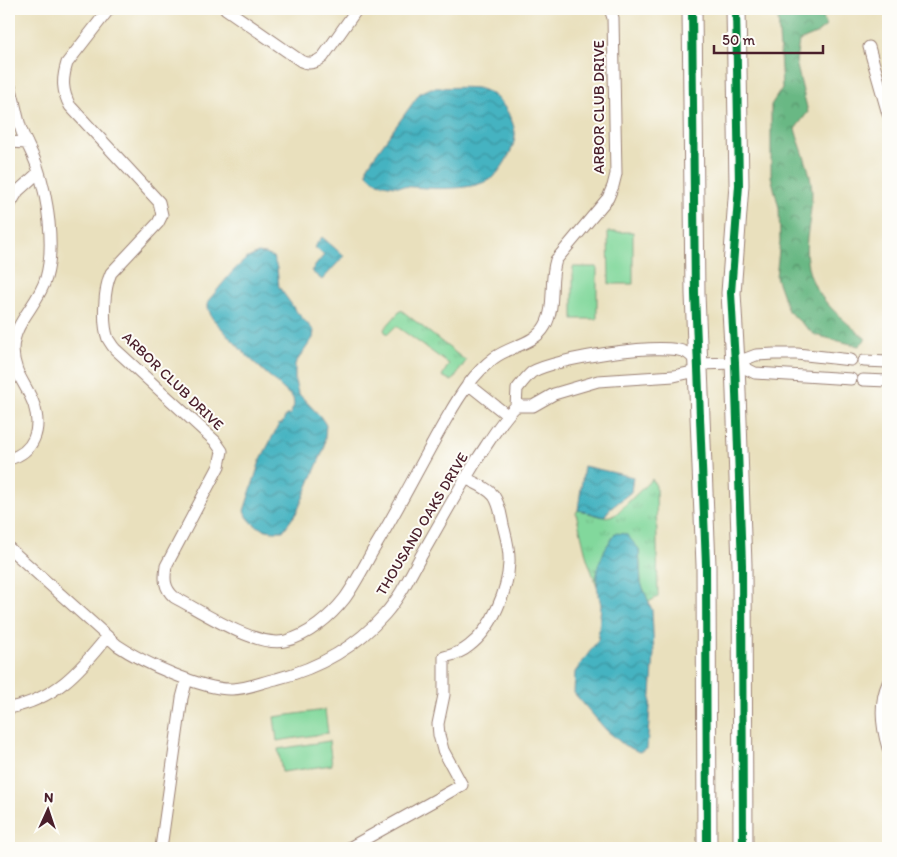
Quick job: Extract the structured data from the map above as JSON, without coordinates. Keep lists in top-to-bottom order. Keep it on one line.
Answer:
{"streets":{"street":["ARBOR CLUB DRIVE","THOUSAND OAKS DRIVE"]},"scale_bar":"50 m","north":"top"}
